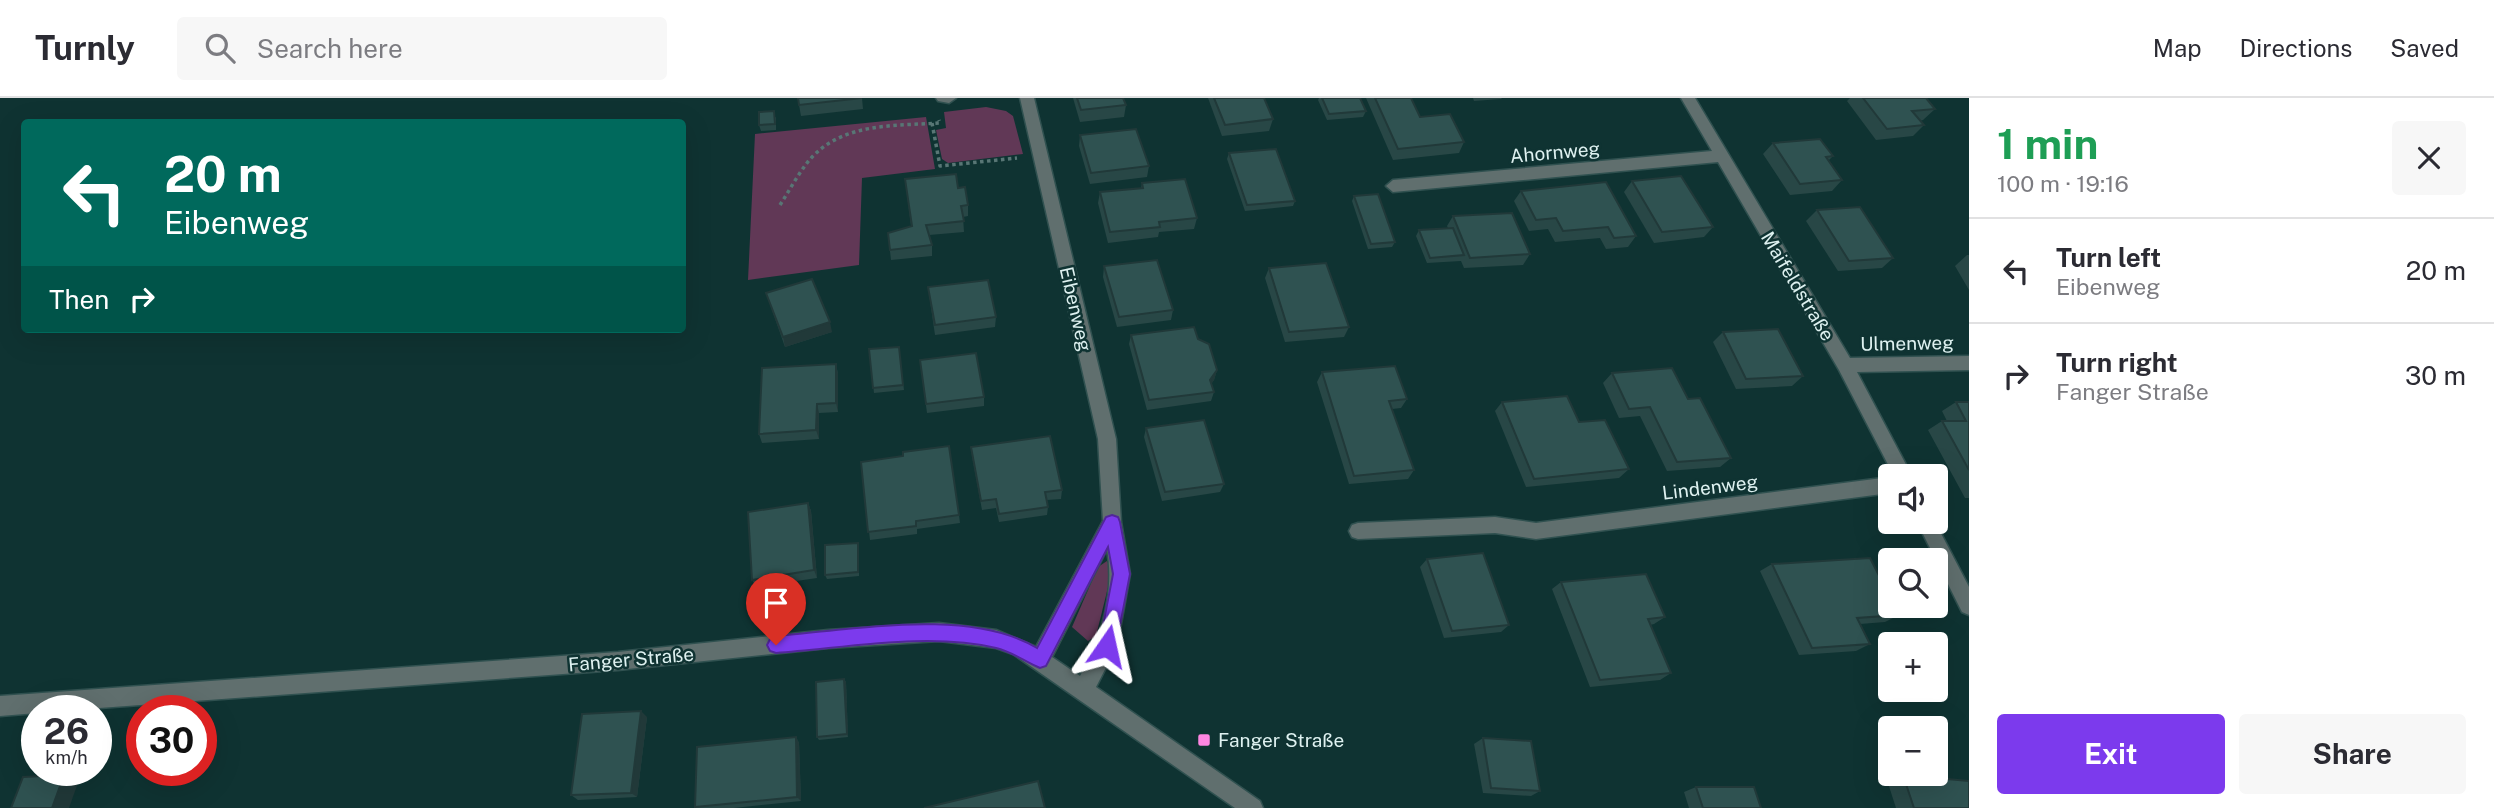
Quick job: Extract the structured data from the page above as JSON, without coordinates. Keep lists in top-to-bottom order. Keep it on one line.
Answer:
{"streets":{"street":["Ahornweg","Maifeldstraße","Eibenweg","Ulmenweg","Lindenweg","Fanger Straße"]},"crossings":[["Ahornweg","Maifeldstraße"],["Maifeldstraße","Ulmenweg"],["Eibenweg","Fanger Straße"]],"places":{"transit":["Fanger Straße"]},"page":{"header":"Turnly","search":"Search here","nav":["Map","Directions","Saved"],"heading":["1 min","100 m · 19:16"],"turn":["20 m","Eibenweg"],"list":[{"name":"Turn left","note":"Eibenweg","value":"20 m"},{"name":"Turn right","note":"Fanger Straße","value":"30 m"}],"then":"Then","map_buttons":["+","−"],"speed":"26 km/h","limit":"30","buttons":["Exit","Share"]}}
